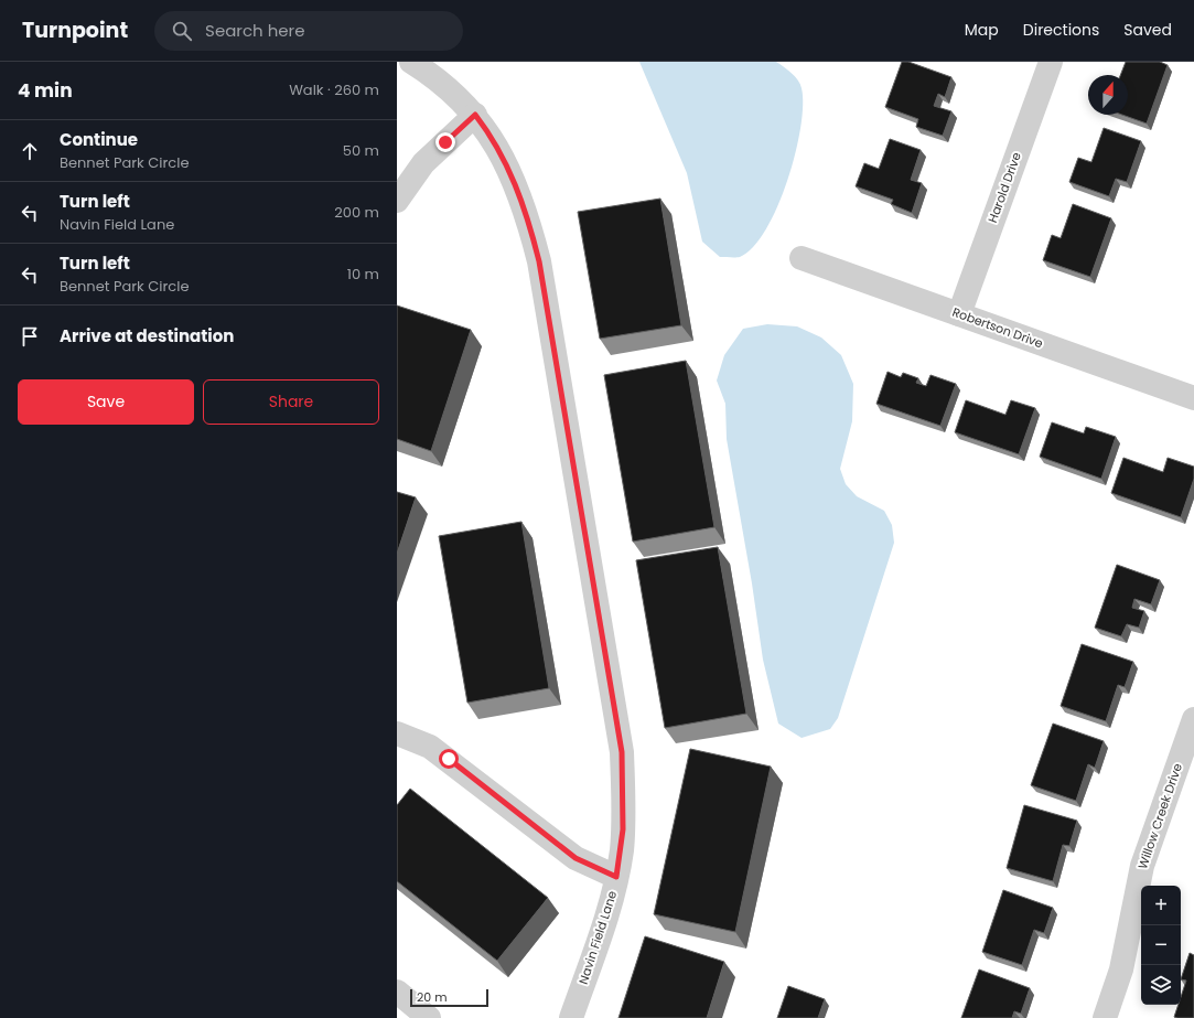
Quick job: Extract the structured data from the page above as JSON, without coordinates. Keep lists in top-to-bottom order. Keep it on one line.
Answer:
{"streets":{"street":["Harold Drive","Robertson Drive","Willow Creek Drive","Navin Field Lane"]},"crossings":[["Harold Drive","Robertson Drive"]],"scale_bar":"20 m","north":"top","page":{"header":"Turnpoint","search":"Search here","nav":["Map","Directions","Saved"],"heading":["4 min","Walk · 260 m"],"list":[["Continue","Bennet Park Circle","50 m"],["Turn left","Navin Field Lane","200 m"],["Turn left","Bennet Park Circle","10 m"],"Arrive at destination"],"buttons":["Save","Share"],"map_buttons":["+","−"],"scale":"20 m"}}
